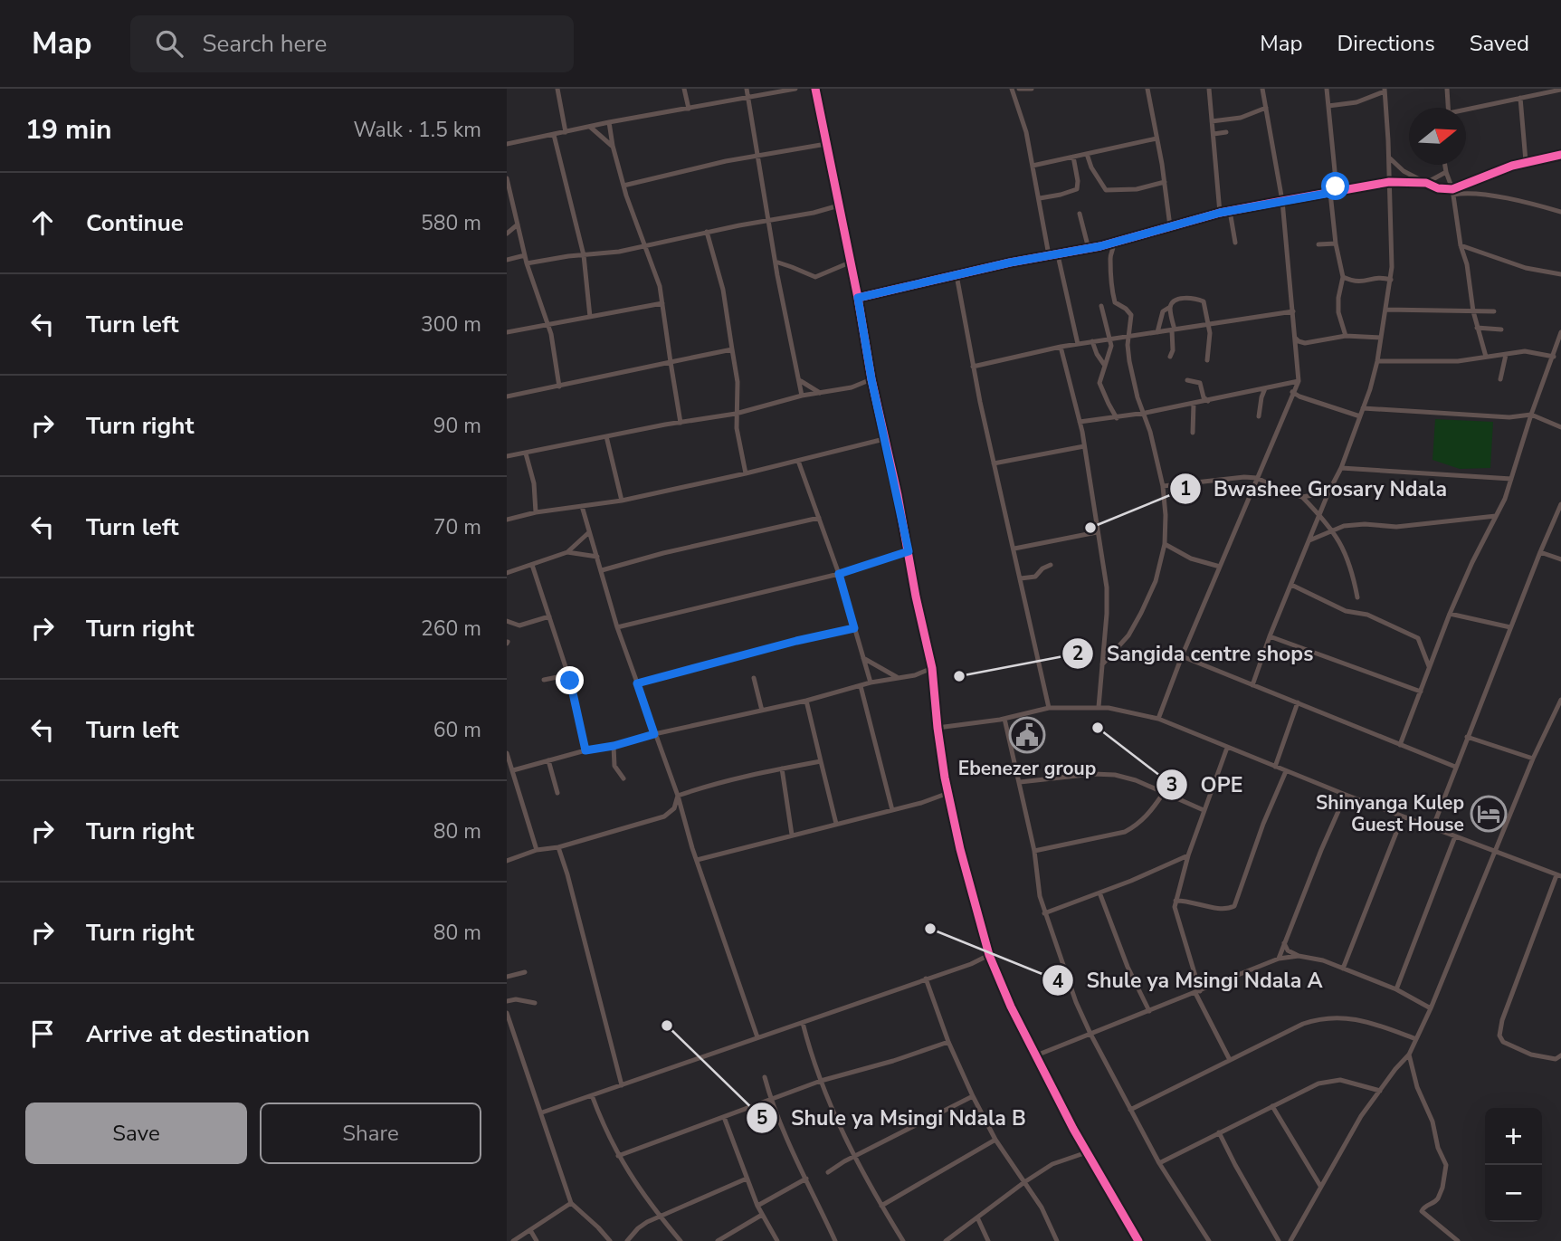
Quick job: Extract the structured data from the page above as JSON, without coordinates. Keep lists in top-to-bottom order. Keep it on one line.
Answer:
{"places":{"other":["Bwashee Grosary Ndala","Sangida centre shops","OPE","Shule ya Msingi Ndala A","Shule ya Msingi Ndala B"],"public building":["Ebenezer group"],"hotel":["Shinyanga Kulep Guest House"]},"north":"right","page":{"header":"Map","search":"Search here","nav":["Map","Directions","Saved"],"heading":["19 min","Walk · 1.5 km"],"list":[["Continue","580 m"],["Turn left","300 m"],["Turn right","90 m"],["Turn left","70 m"],["Turn right","260 m"],["Turn left","60 m"],["Turn right","80 m"],["Turn right","80 m"],"Arrive at destination"],"buttons":["Save","Share"],"map_buttons":["+","−"]}}
